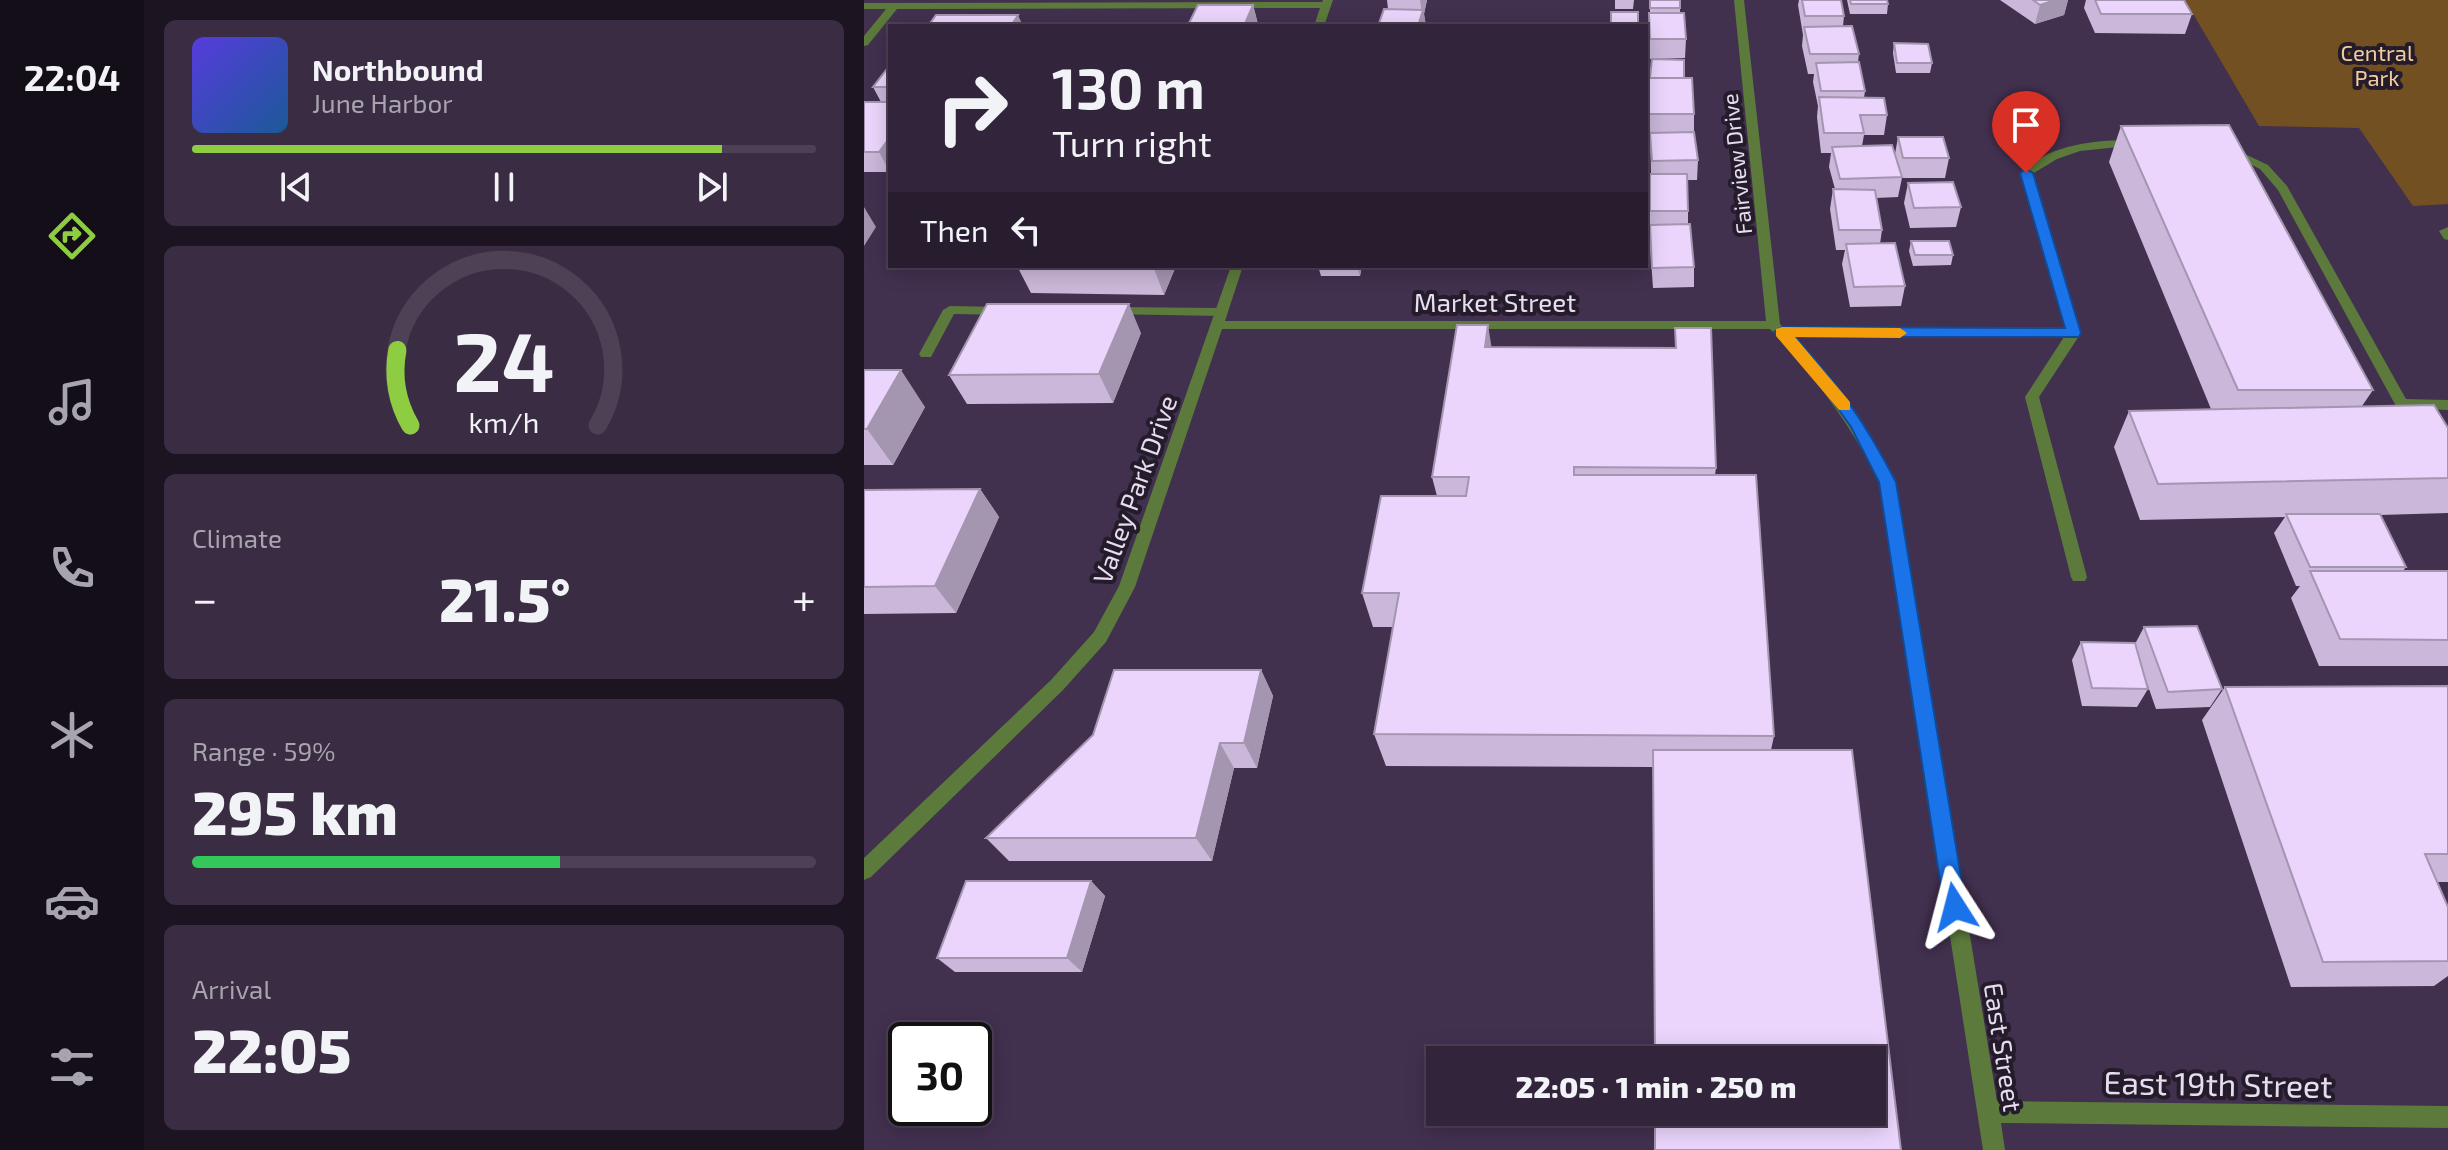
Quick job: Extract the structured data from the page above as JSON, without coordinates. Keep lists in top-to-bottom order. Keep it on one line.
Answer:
{"streets":{"street":["Fairview Drive","Market Street","Valley Park Drive","East Street","East 19th Street"]},"crossings":[["Fairview Drive","Market Street"],["Fairview Drive","East Street"],["Market Street","Valley Park Drive"],["Market Street","East Street"],["East Street","East 19th Street"]],"parks":["Central Park"],"page":{"tabs":"22:04","turn":["130 m","Turn right"],"song":["Northbound","June Harbor"],"then":"Then","tile":["Climate",["Range · 59%","295 km"],["Arrival","22:05"]],"heat":["−","21.5°","+"],"limit":"30","trip":"22:05 · 1 min · 250 m","gauge":["24","km/h"]}}
